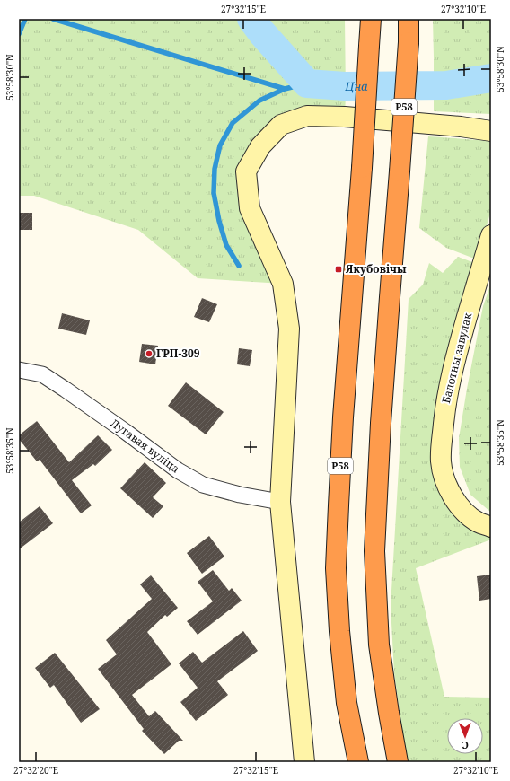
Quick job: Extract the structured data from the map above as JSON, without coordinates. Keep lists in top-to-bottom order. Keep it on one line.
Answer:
{"streets":{"highway":["Р58"],"main road":["Балотны завулак"],"street":["Лугавая вуліца"]},"water":["Цна"],"places":{"transit":["Якубовічы"],"other":["ГРП-309"]},"north":"bottom","coordinates":["27°32'15\"E","27°32'10\"E","53°58'30\"N","53°58'35\"N","27°32'20\"E"]}
